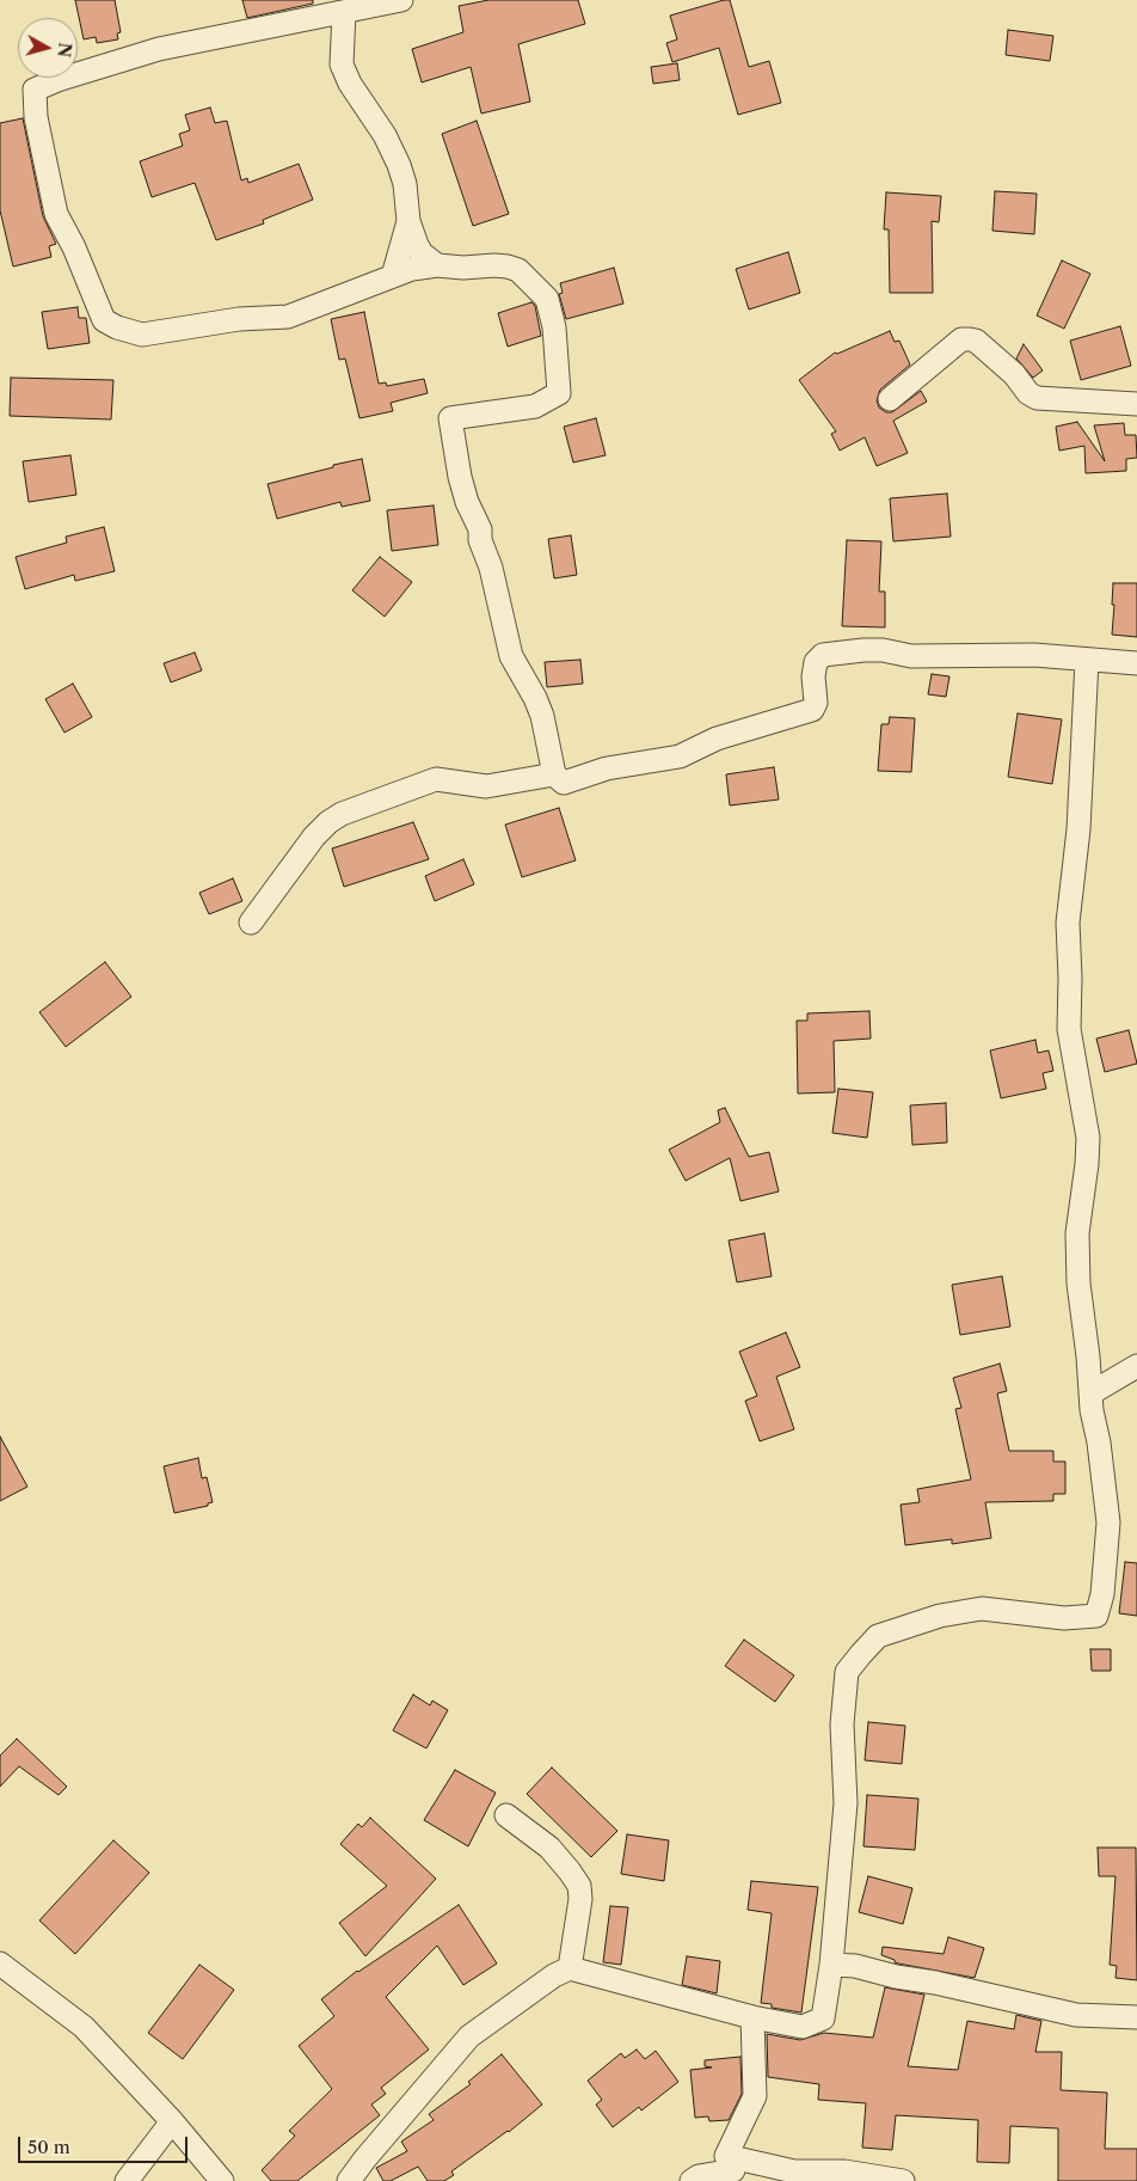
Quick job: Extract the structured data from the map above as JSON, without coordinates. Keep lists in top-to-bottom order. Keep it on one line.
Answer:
{"scale_bar":"50 m","north":"right"}
